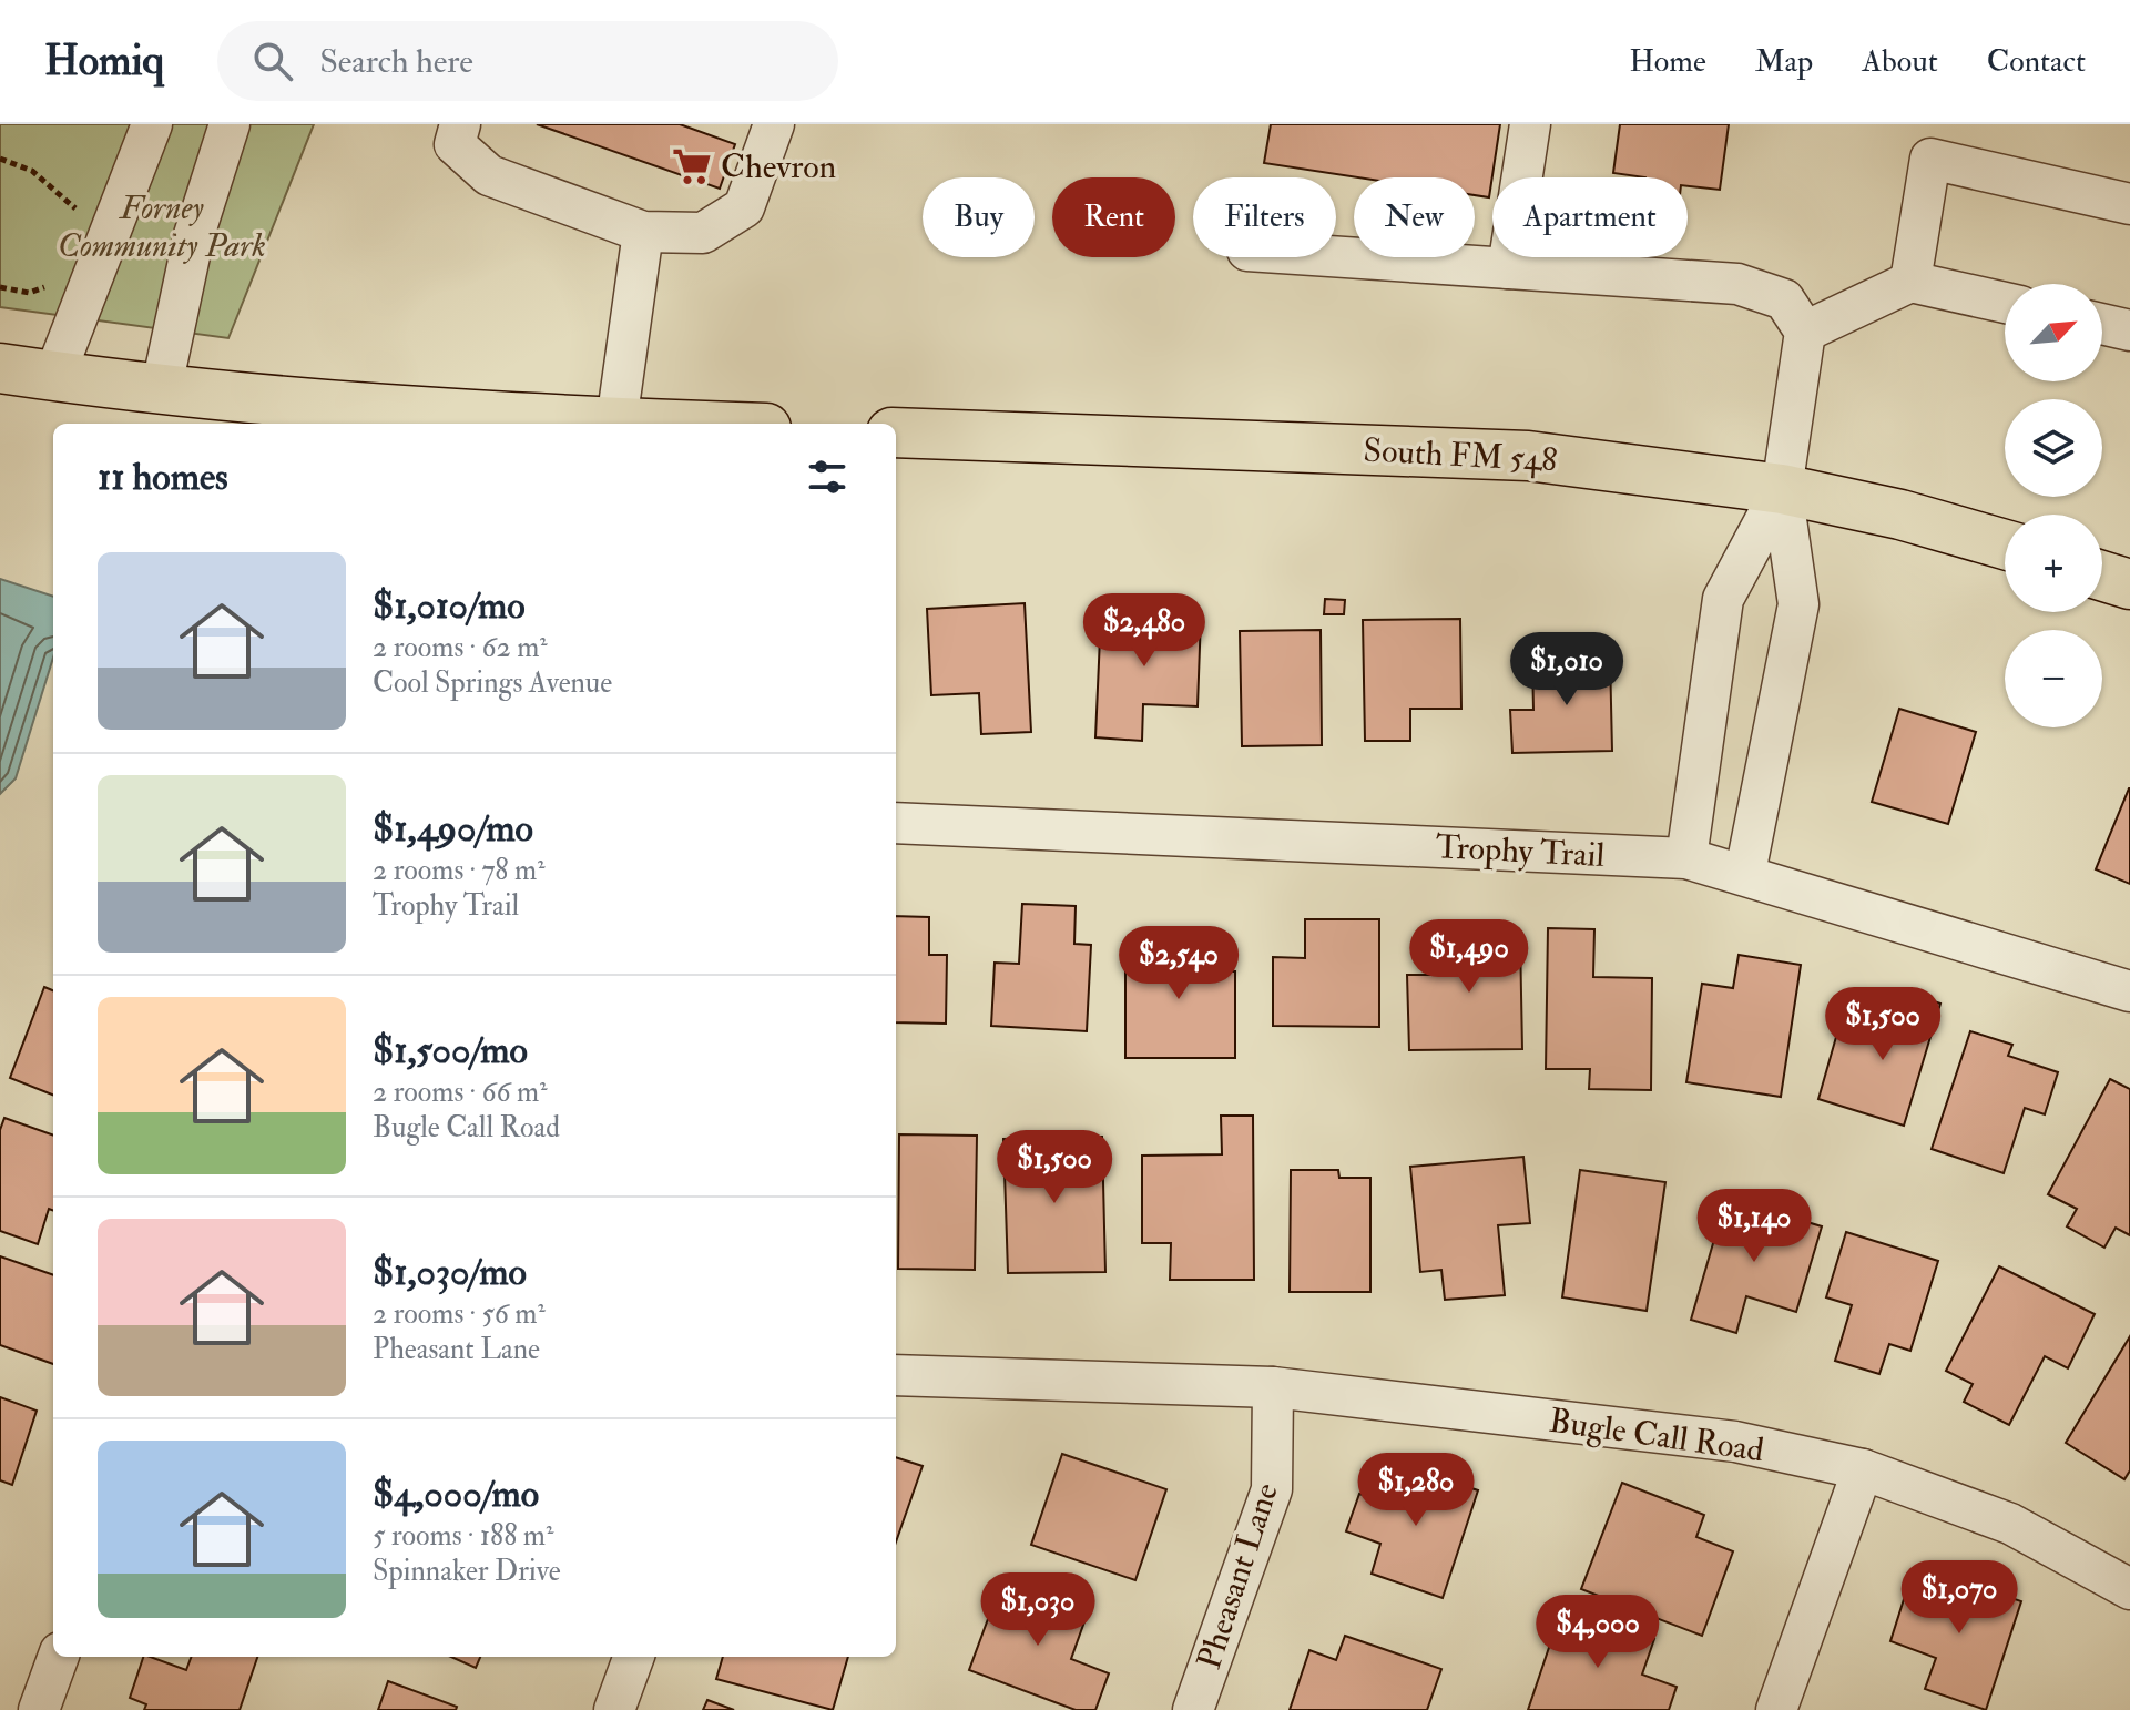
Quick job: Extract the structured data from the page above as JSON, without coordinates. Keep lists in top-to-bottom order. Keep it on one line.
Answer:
{"streets":{"main road":["South FM 548"],"street":["Trophy Trail","Bugle Call Road","Pheasant Lane"]},"crossings":[["Bugle Call Road","Pheasant Lane"]],"parks":["Forney Community Park"],"places":{"supermarket":["Chevron"]},"north":"top right","page":{"header":"Homiq","search":"Search here","nav":["Home","Map","About","Contact"],"chip":["Buy","Rent","Filters","New","Apartment"],"map_buttons":["+","−"],"heading":"11 homes","list":[{"name":"$1,010/mo","note":"2 rooms · 62 m² · Cool Springs Avenue"},{"name":"$1,490/mo","note":"2 rooms · 78 m² · Trophy Trail"},{"name":"$1,500/mo","note":"2 rooms · 66 m² · Bugle Call Road"},{"name":"$1,030/mo","note":"2 rooms · 56 m² · Pheasant Lane"},{"name":"$4,000/mo","note":"5 rooms · 188 m² · Spinnaker Drive"}],"price":["$2,480","$1,010","$1,490","$2,540","$1,500","$1,500","$1,140","$1,280","$1,070","$1,030","$4,000"]}}
